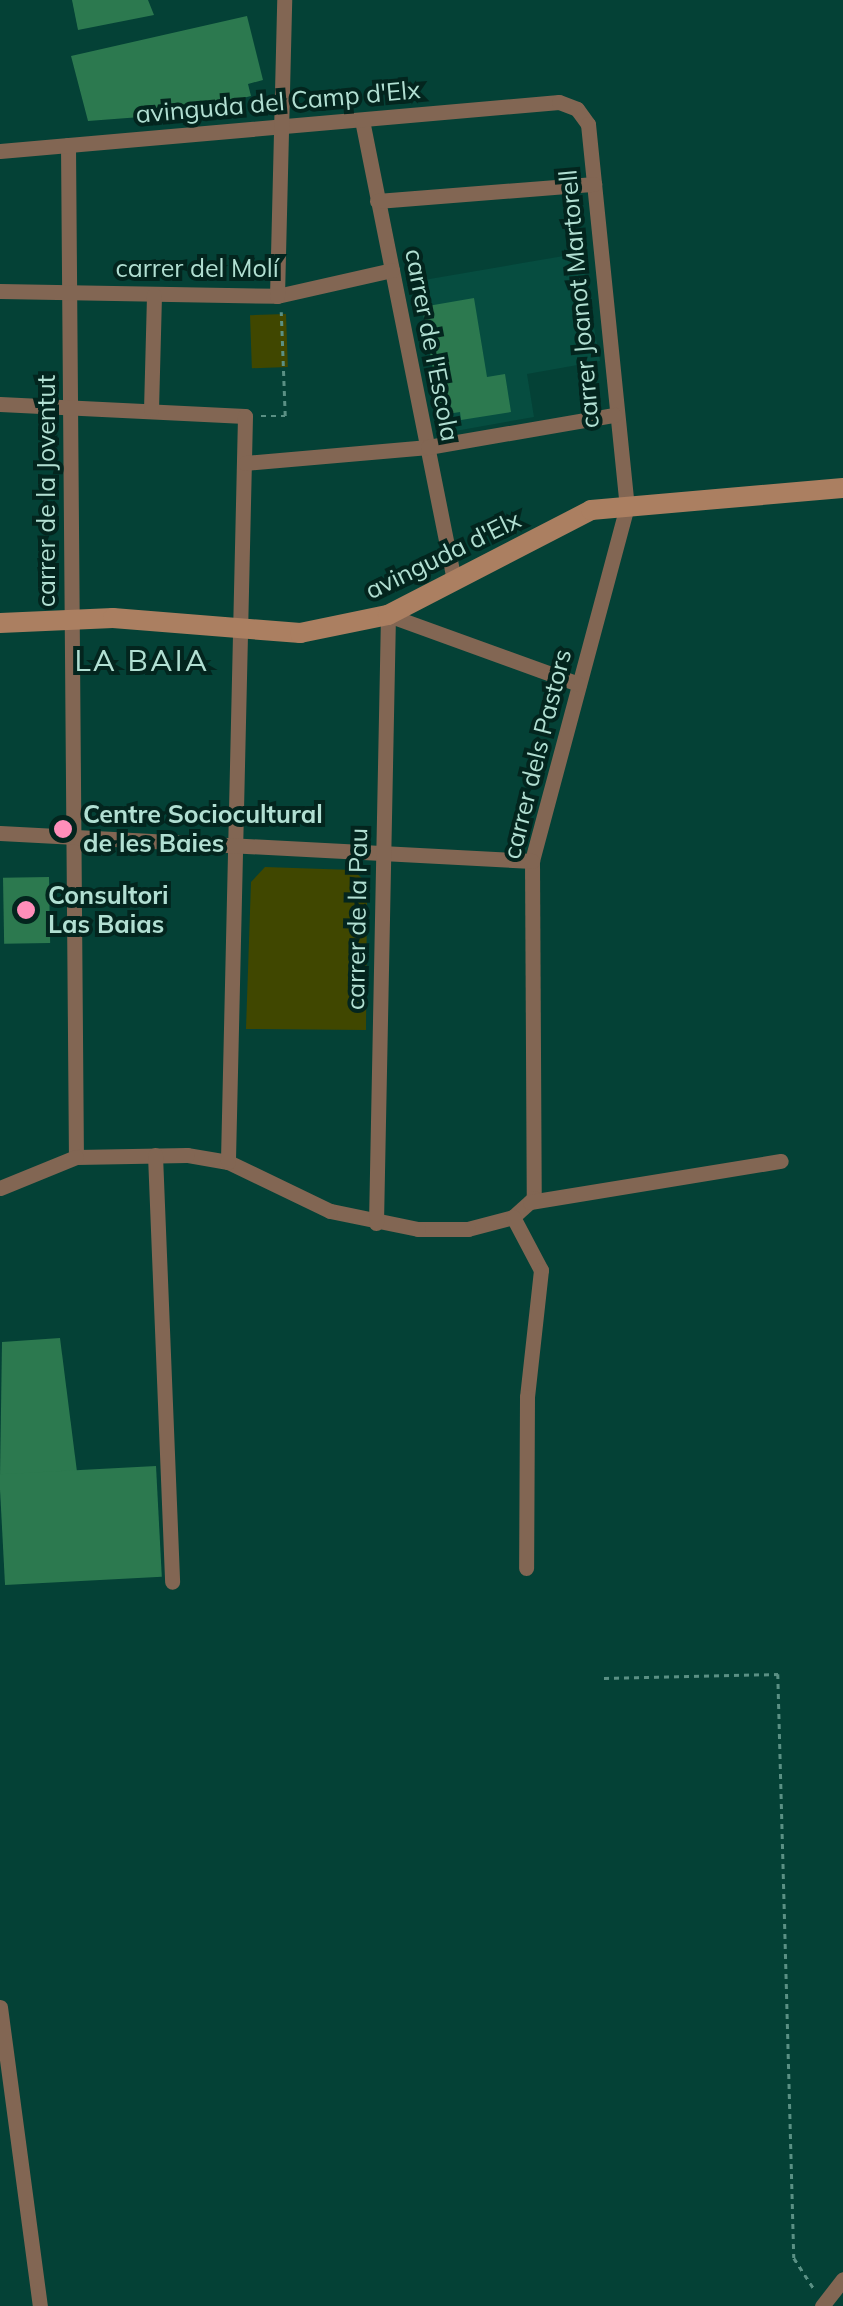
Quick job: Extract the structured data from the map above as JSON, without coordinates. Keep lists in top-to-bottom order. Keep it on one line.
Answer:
{"streets":{"main road":["avinguda d'Elx"],"street":["avinguda del Camp d'Elx","carrer del Molí","carrer Joanot Martorell","carrer de l'Escola","carrer de la Joventut","carrer dels Pastors","carrer de la Pau"]},"crossings":[["avinguda del Camp d'Elx","carrer Joanot Martorell"],["avinguda del Camp d'Elx","carrer de l'Escola"],["avinguda del Camp d'Elx","carrer de la Joventut"],["carrer del Molí","carrer de l'Escola"],["carrer del Molí","carrer de la Joventut"],["carrer Joanot Martorell","avinguda d'Elx"],["carrer Joanot Martorell","carrer dels Pastors"],["carrer de l'Escola","avinguda d'Elx"],["carrer de la Joventut","avinguda d'Elx"],["avinguda d'Elx","carrer dels Pastors"],["avinguda d'Elx","carrer de la Pau"]],"districts":["LA BAIA"],"places":["Centre Sociocultural de les Baies","Consultori Las Baias"]}
